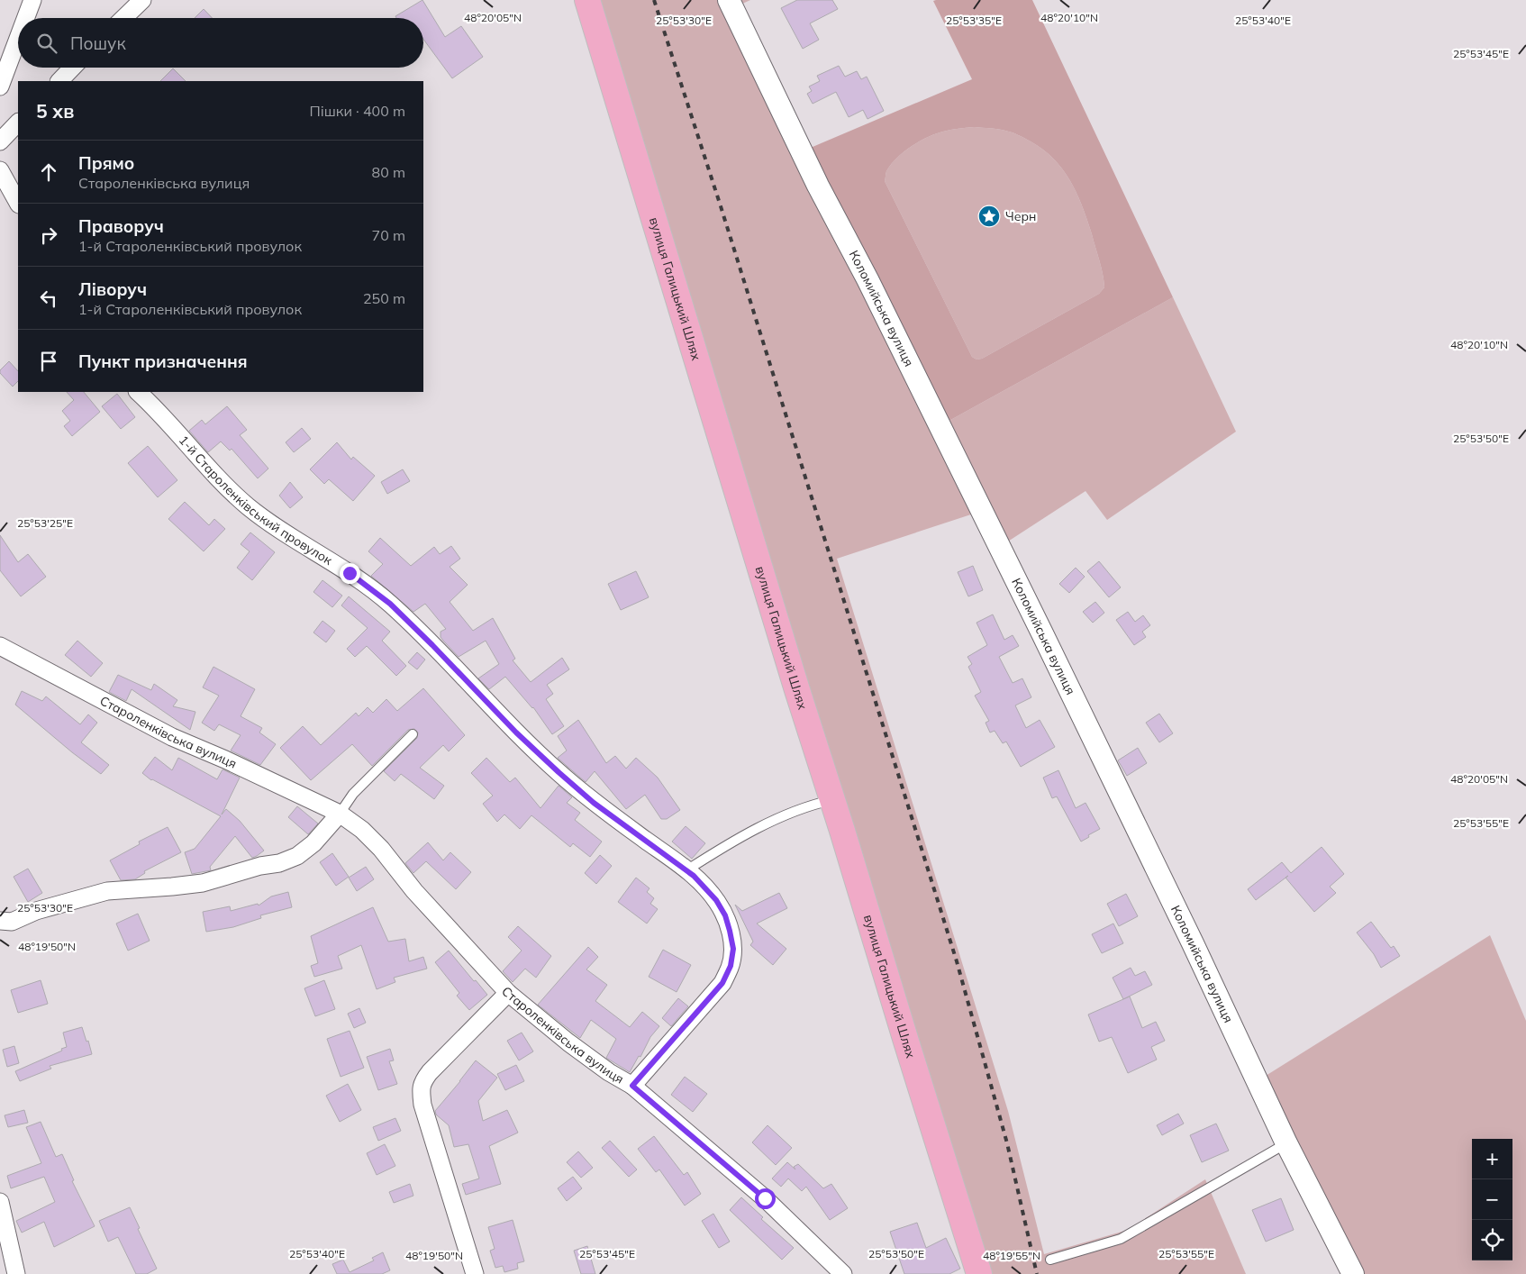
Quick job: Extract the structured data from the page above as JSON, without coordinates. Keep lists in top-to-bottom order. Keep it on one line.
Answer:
{"streets":{"highway":["вулиця Галицький Шлях"],"street":["Коломийська вулиця","1-й Староленківський провулок","Староленківська вулиця"]},"crossings":[["1-й Староленківський провулок","Староленківська вулиця"]],"places":{"place":["Черн"]},"page":{"search":"Пошук","heading":["5 хв","Пішки · 400 m"],"list":[["Прямо","Староленківська вулиця","80 m"],["Праворуч","1-й Староленківський провулок","70 m"],["Ліворуч","1-й Староленківський провулок","250 m"],"Пункт призначення"],"map_buttons":["+","−"]},"coordinates":["48°20'05\"N","48°20'10\"N","25°53'30\"E","25°53'35\"E","25°53'40\"E","25°53'45\"E","25°53'50\"E","25°53'25\"E","25°53'55\"E","48°19'50\"N","48°19'55\"N"]}
